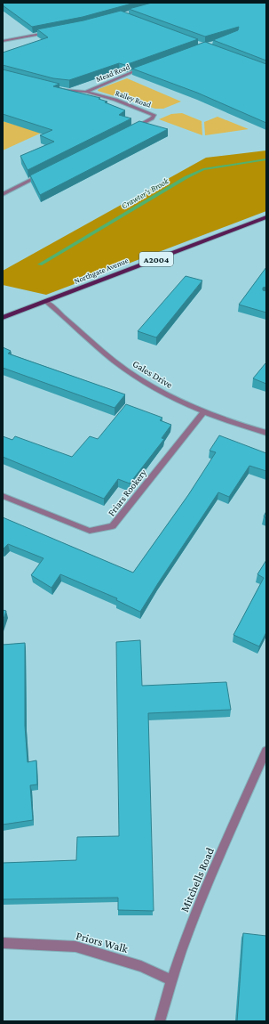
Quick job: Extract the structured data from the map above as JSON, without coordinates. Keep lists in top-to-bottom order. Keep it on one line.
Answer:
{"streets":{"main road":["A2004","Northgate Avenue"],"street":["Mead Road","Railey Road","Gales Drive","Friars Rookery","Mitchells Road","Priors Walk"]},"crossings":[["Mead Road","Railey Road"],["Northgate Avenue","Gales Drive"],["Gales Drive","Friars Rookery"],["Mitchells Road","Priors Walk"]],"water":["Crawter's Brook"]}
